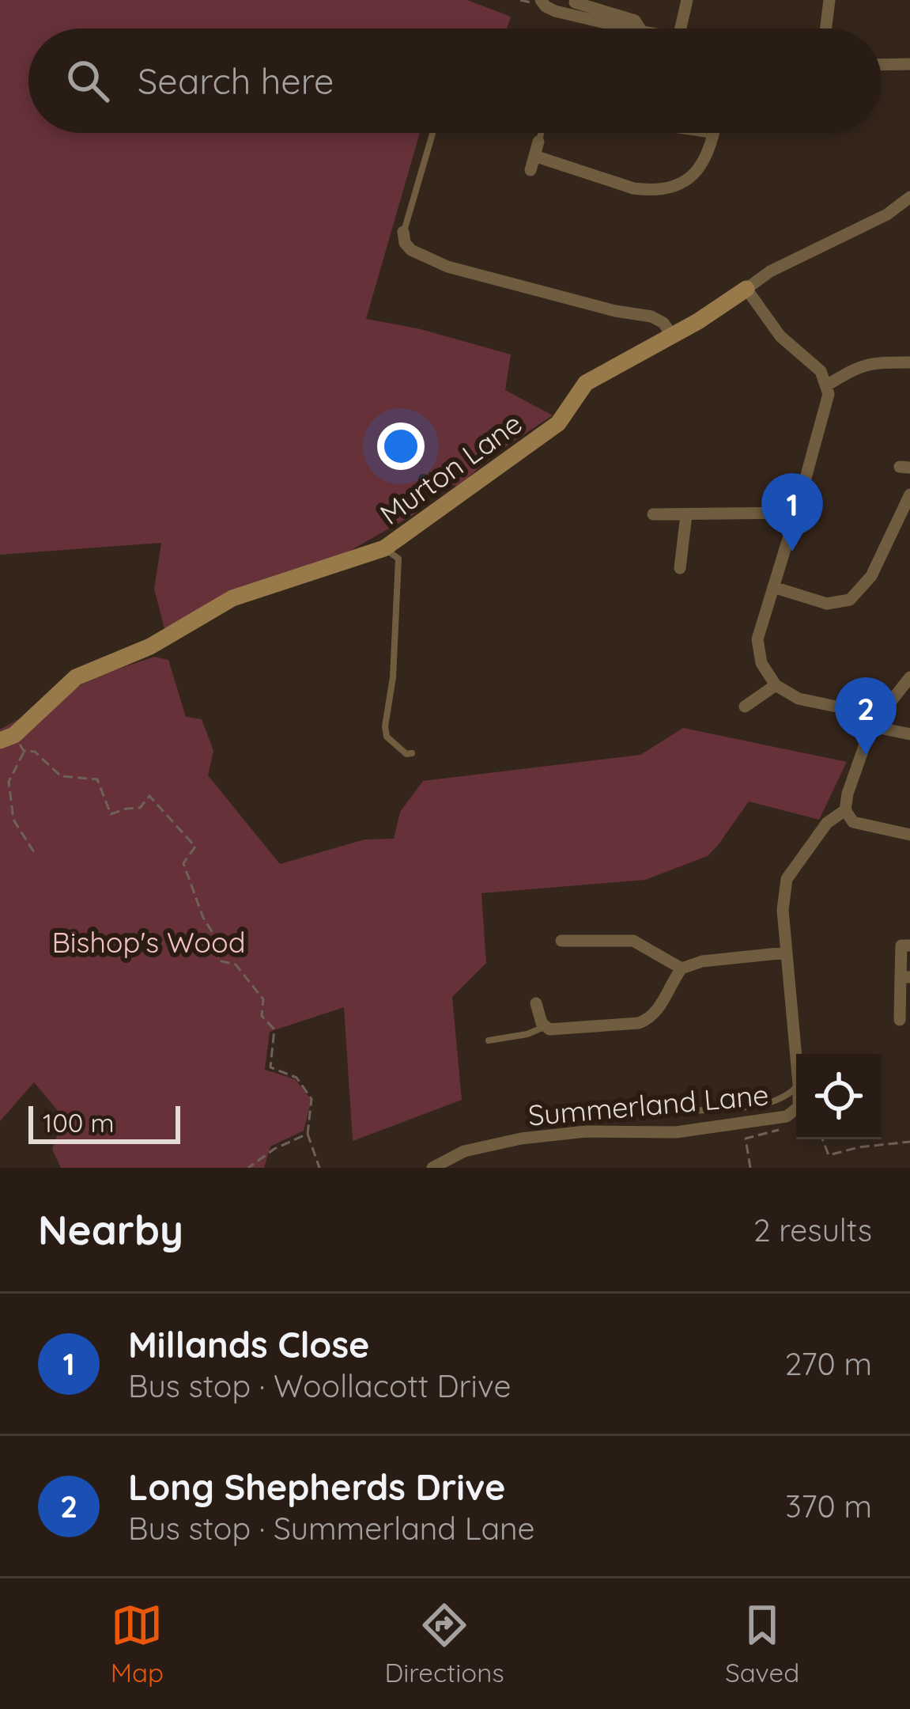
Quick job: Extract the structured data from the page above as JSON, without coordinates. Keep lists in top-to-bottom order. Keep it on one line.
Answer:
{"streets":{"street":["Murton Lane","Summerland Lane"]},"parks":["Bishop's Wood"],"scale_bar":"100 m","page":{"search":"Search here","pins":["1","2"],"scale":"100 m","heading":["Nearby","2 results"],"list":[{"mark":"1","name":"Millands Close","note":"Bus stop · Woollacott Drive","value":"270 m"},{"mark":"2","name":"Long Shepherds Drive","note":"Bus stop · Summerland Lane","value":"370 m"}],"nav":["Map","Directions","Saved"]}}
